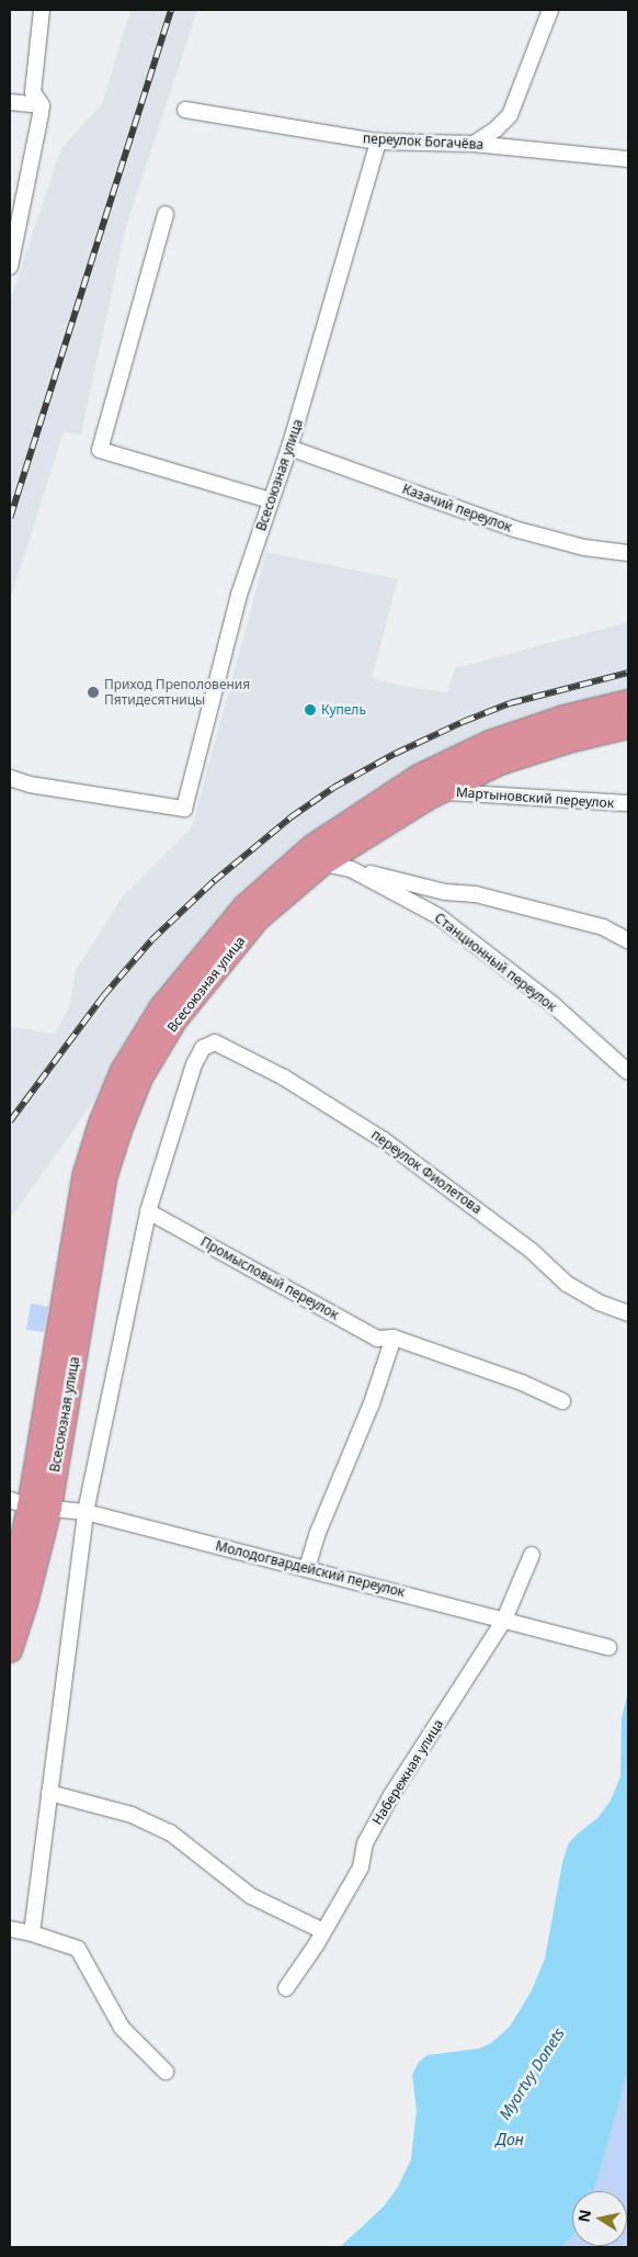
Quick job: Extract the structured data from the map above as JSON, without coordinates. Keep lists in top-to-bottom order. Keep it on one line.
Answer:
{"streets":{"highway":["Всесоюзная улица"],"street":["переулок Богачёва","Казачий переулок","Мартыновский переулок","Станционный переулок","переулок Фиолетова","Промысловый переулок","Молодогвардейский переулок","Набережная улица"]},"crossings":[["переулок Богачёва","Всесоюзная улица"],["Всесоюзная улица","Казачий переулок"],["Всесоюзная улица","Мартыновский переулок"],["Всесоюзная улица","Станционный переулок"],["Всесоюзная улица","Молодогвардейский переулок"],["переулок Фиолетова","Промысловый переулок"],["Молодогвардейский переулок","Набережная улица"]],"water":["Myortvy Donets","Дон"],"places":["Приход Преполовения Пятидесятницы","Купель"],"north":"left"}
